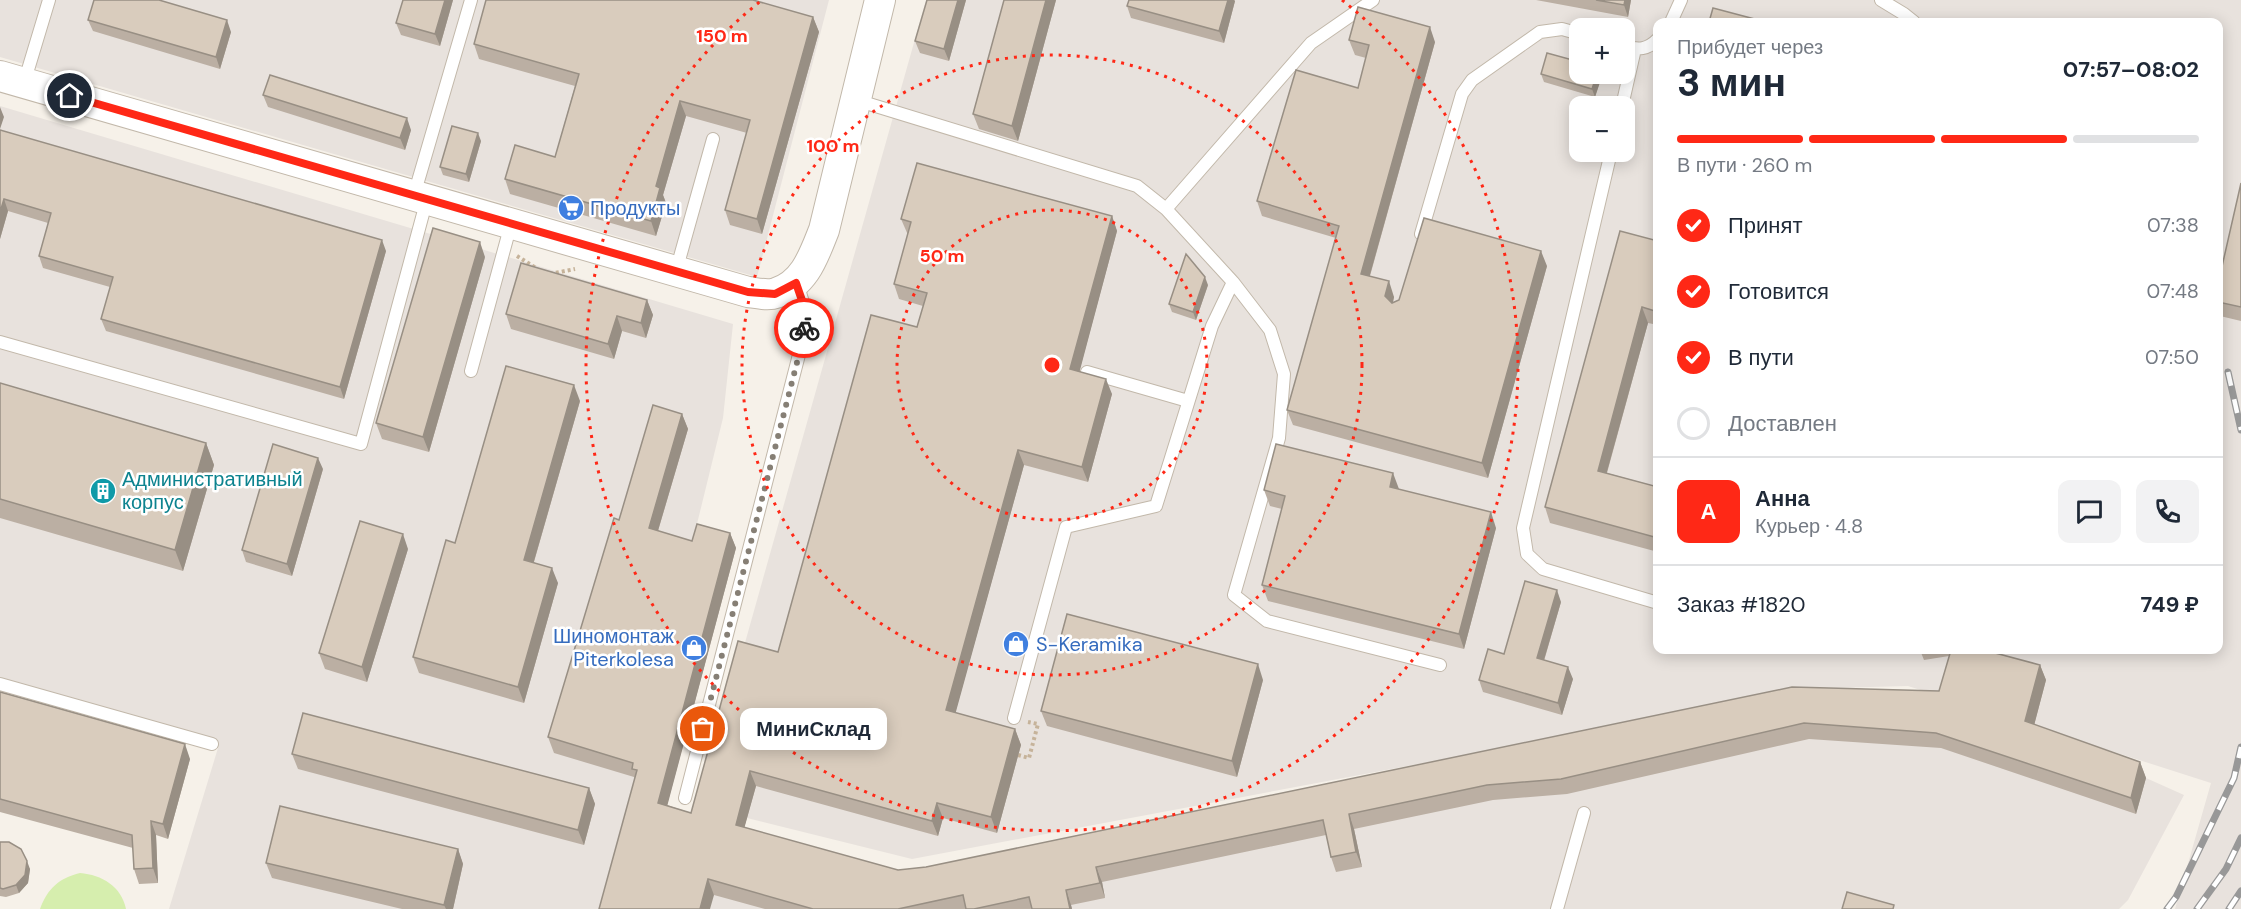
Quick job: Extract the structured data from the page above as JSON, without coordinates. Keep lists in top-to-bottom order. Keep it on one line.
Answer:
{"places":{"supermarket":["Продукты"],"building":["Административный корпус"],"shop":["S-Keramika","Шиномонтаж Piterkolesa"],"other":["МиниСклад"]},"page":{"map_buttons":["+","−"],"heading":["3 мин","Прибудет через","07:57–08:02"],"panel":["Анна","Курьер · 4.8","Заказ #1820","749 ₽"],"bar":"В пути · 260 m","list":[["Принят","07:38"],["Готовится","07:48"],["В пути","07:50"],"Доставлен"],"round":"А","bubble":"МиниСклад"},"rings":["150 m","100 m","50 m"]}
